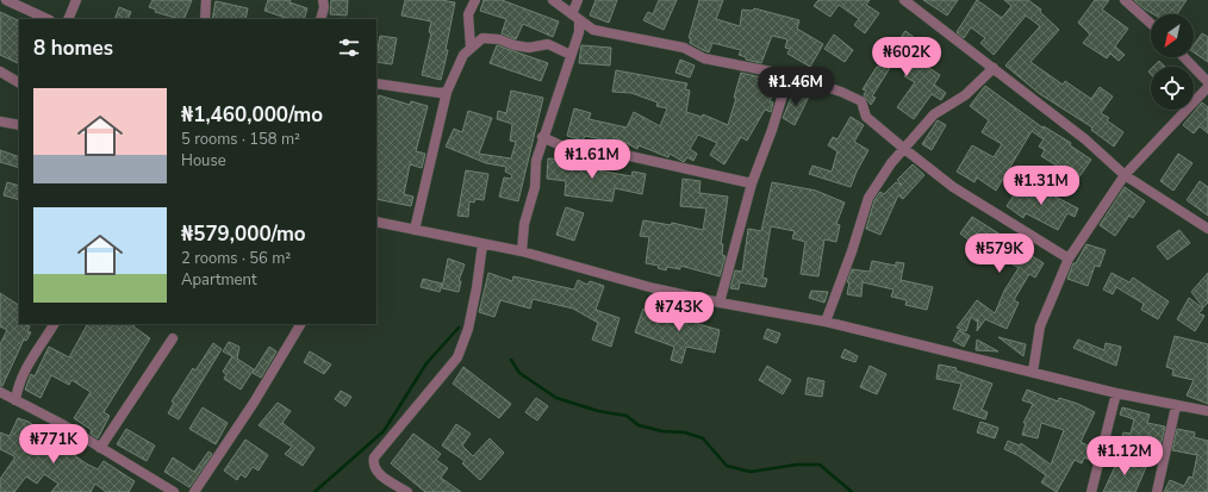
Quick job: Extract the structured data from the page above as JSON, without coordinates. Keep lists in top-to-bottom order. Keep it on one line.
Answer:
{"north":"bottom left","page":{"heading":"8 homes","price":["₦602K","₦1.46M","₦1.61M","₦1.31M","₦579K","₦743K","₦771K","₦1.12M"],"list":[{"name":"₦1,460,000/mo","note":"5 rooms · 158 m² · House"},{"name":"₦579,000/mo","note":"2 rooms · 56 m² · Apartment"}]}}
